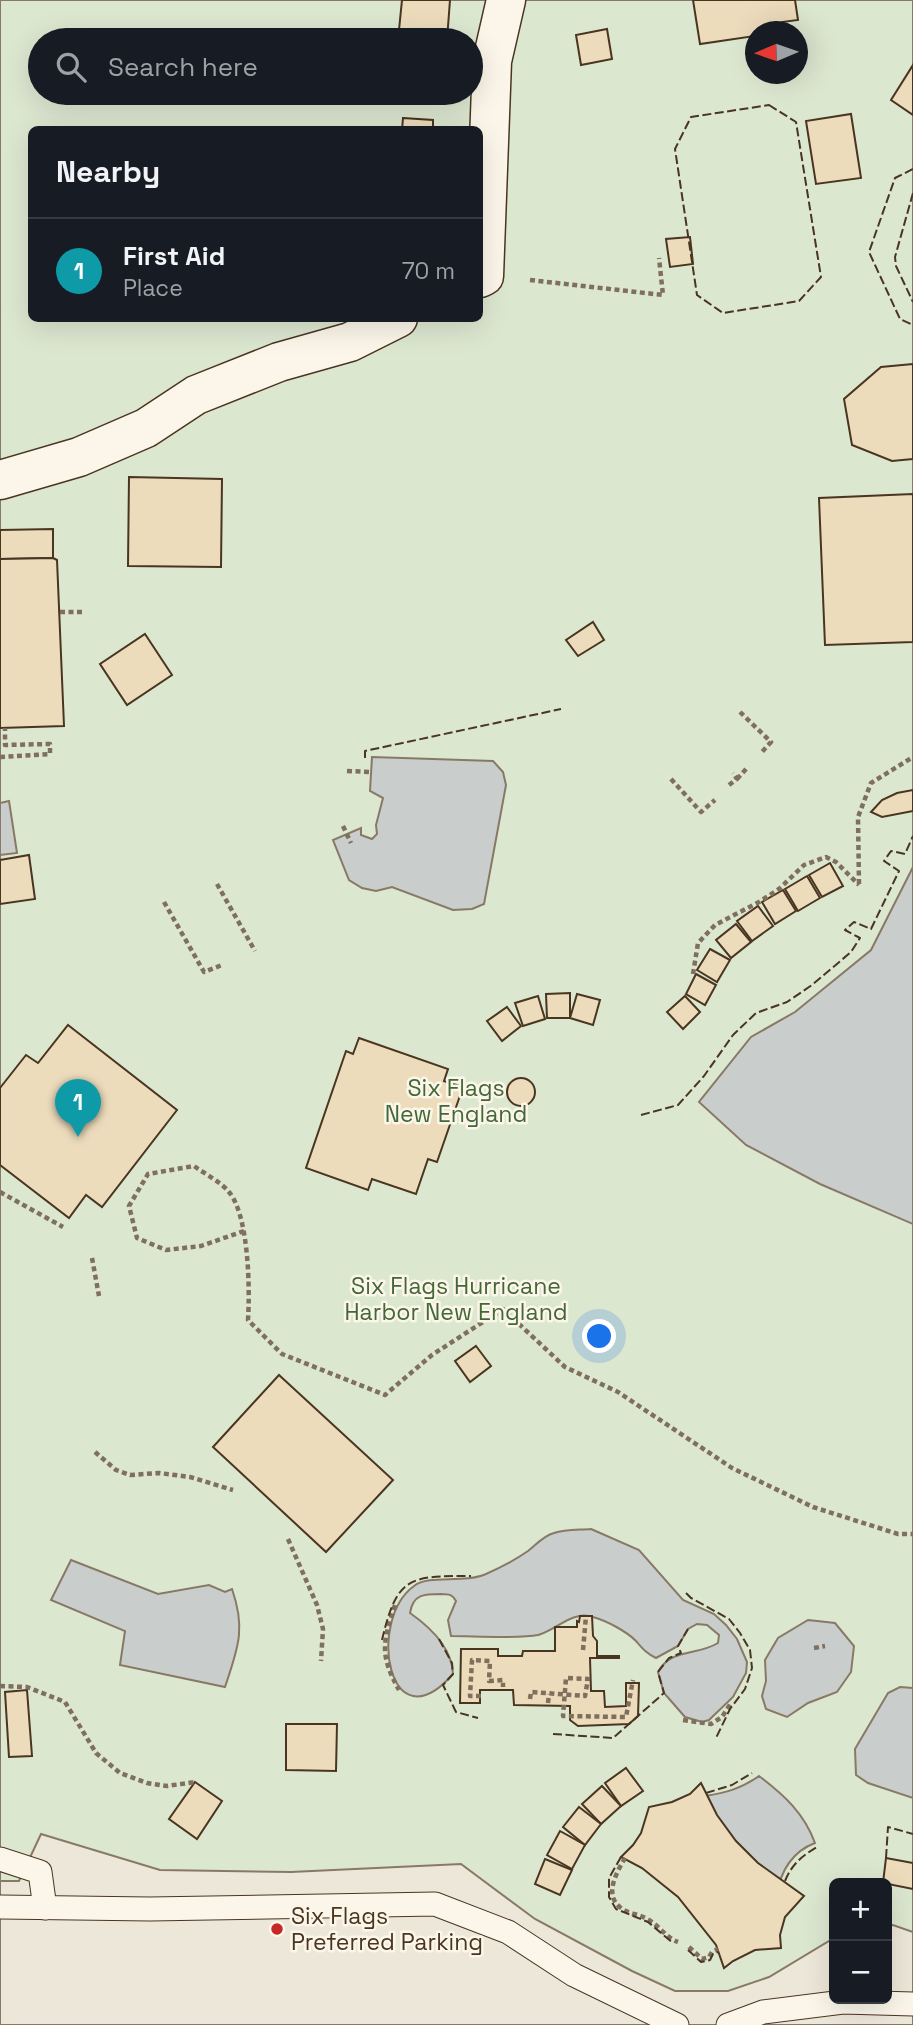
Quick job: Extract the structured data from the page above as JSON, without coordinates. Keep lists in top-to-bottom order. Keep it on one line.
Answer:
{"parks":["Six Flags New England","Six Flags Hurricane Harbor New England"],"places":["Six Flags Preferred Parking"],"north":"left","page":{"search":"Search here","heading":"Nearby","list":[{"mark":"1","name":"First Aid","note":"Place","value":"70 m"}],"pins":"1","map_buttons":["+","−"]}}
